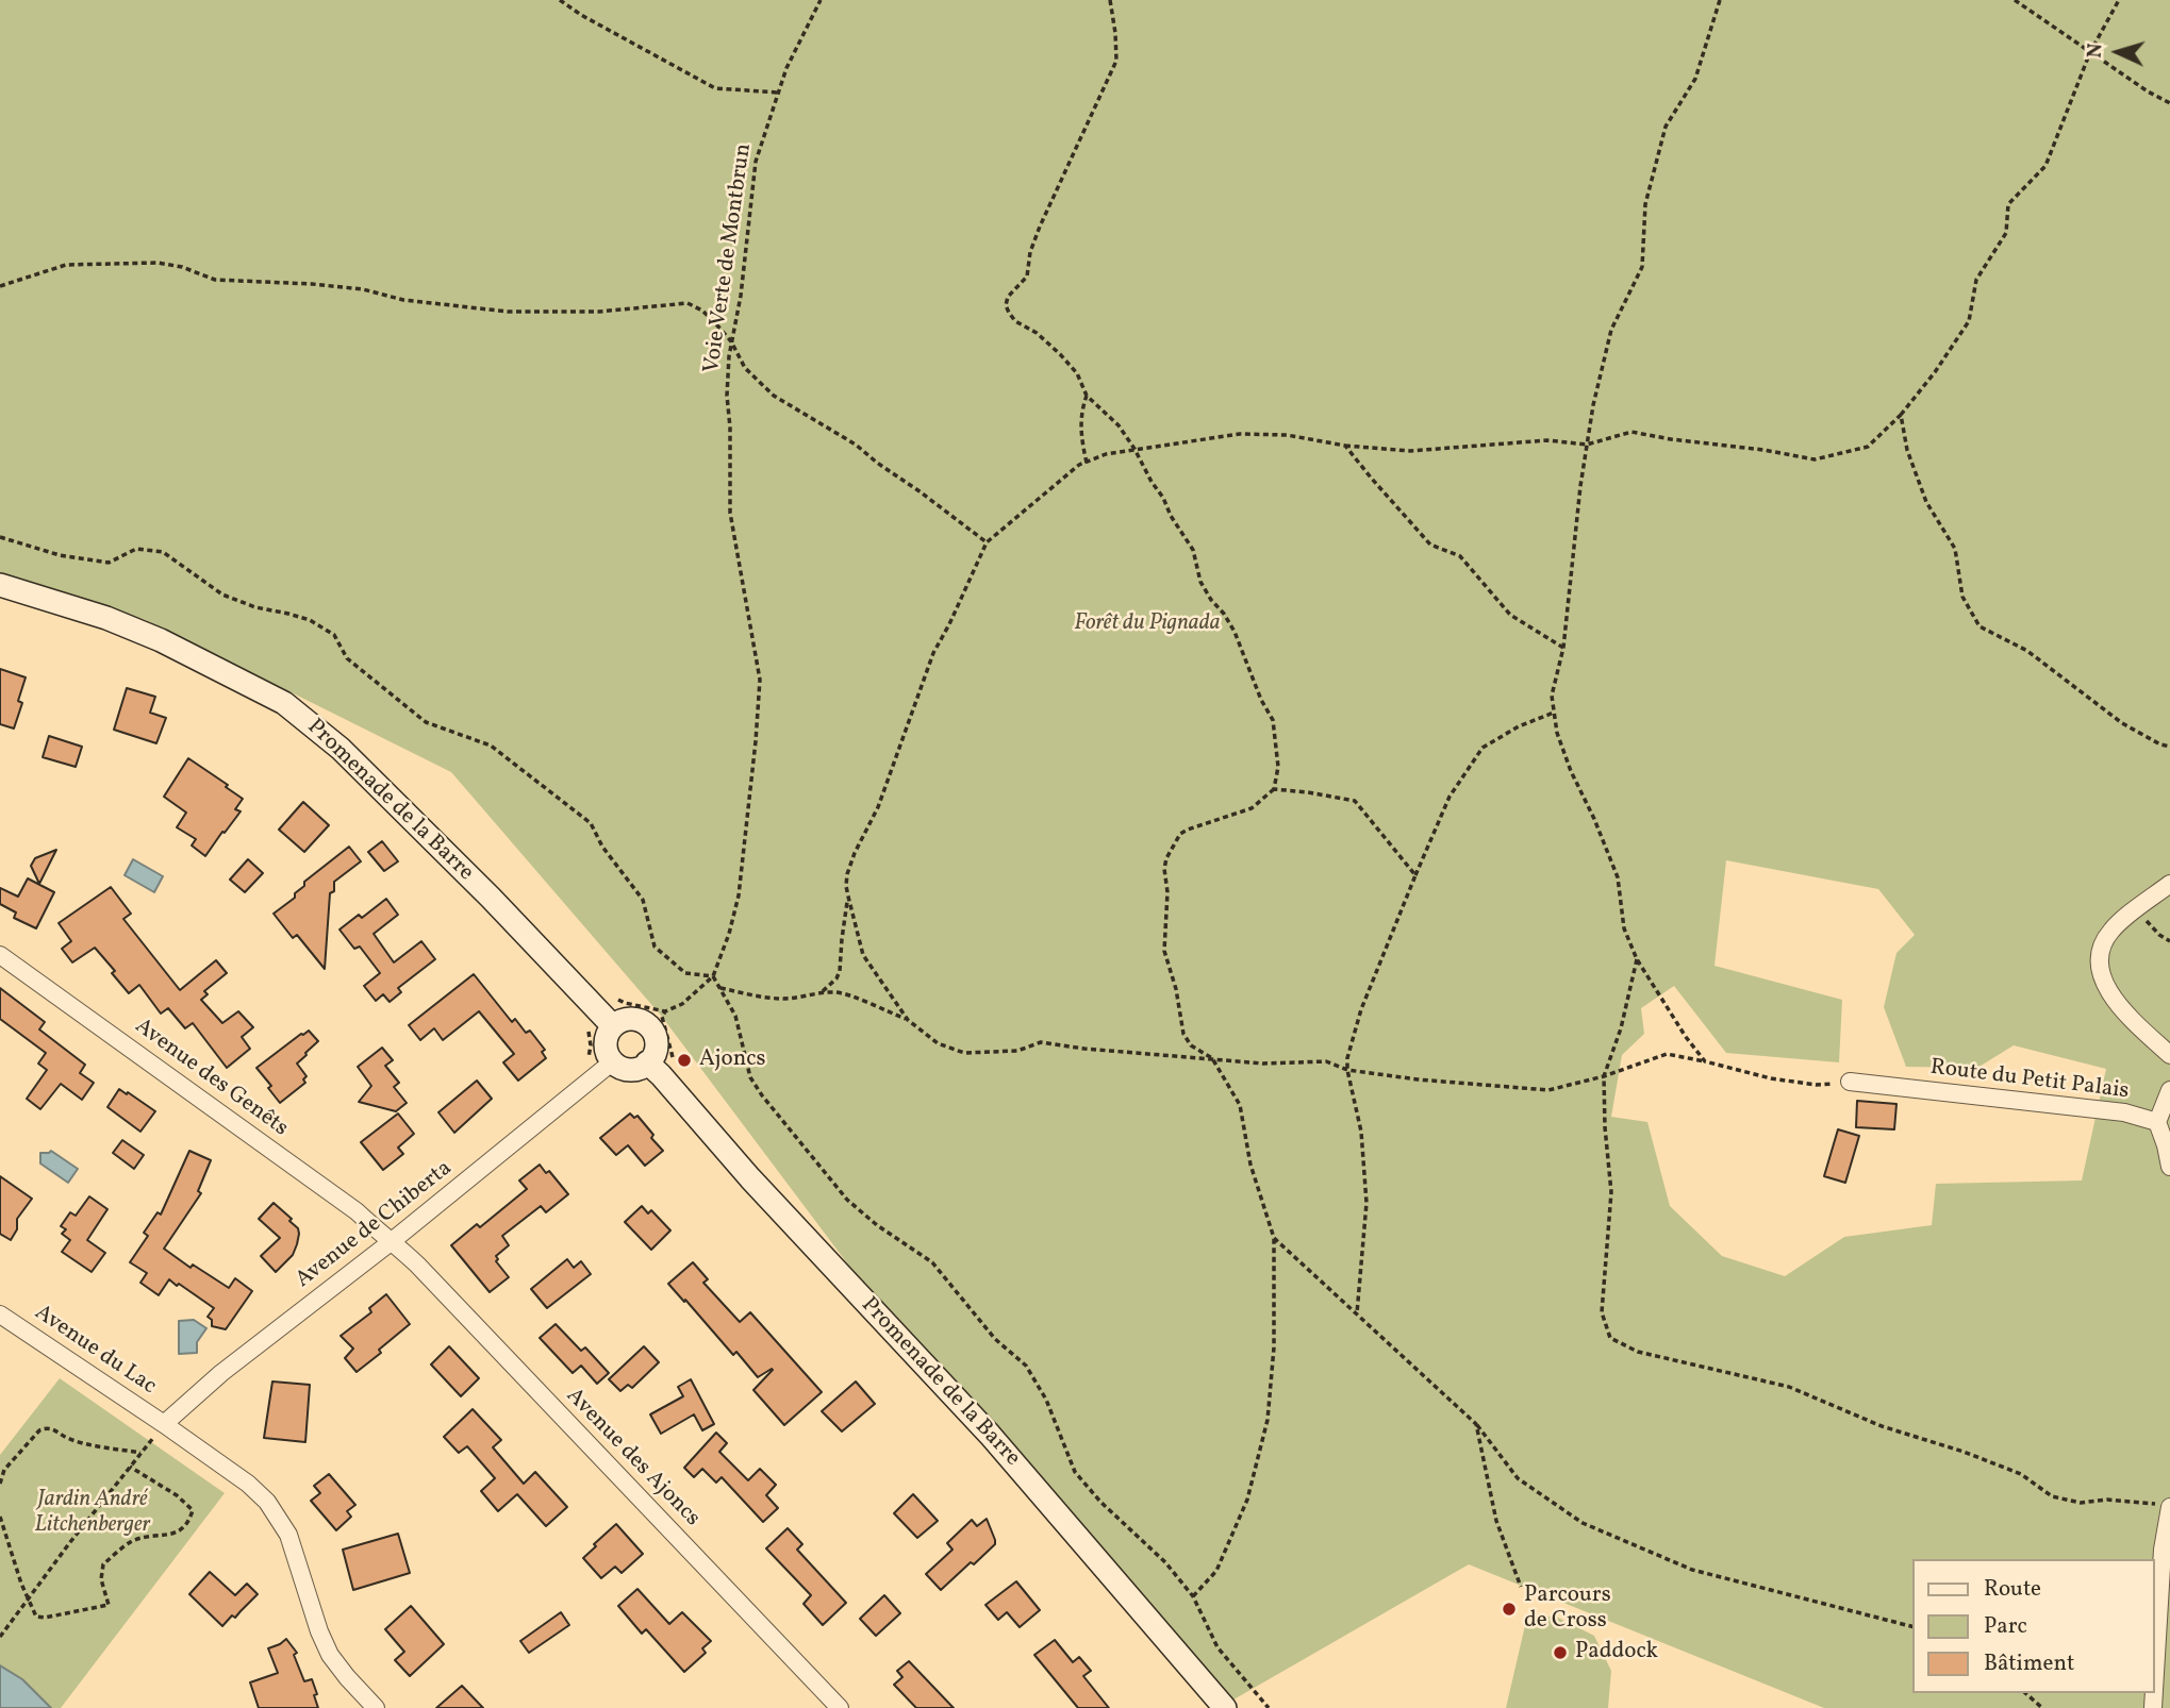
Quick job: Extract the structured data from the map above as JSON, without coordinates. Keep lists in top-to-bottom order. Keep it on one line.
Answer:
{"streets":{"main road":["Promenade de la Barre"],"street":["Avenue des Genêts","Route du Petit Palais","Avenue de Chiberta","Avenue du Lac","Avenue des Ajoncs"],"path":["Voie Verte de Montbrun"]},"crossings":[["Promenade de la Barre","Avenue de Chiberta"],["Avenue des Genêts","Avenue de Chiberta"],["Avenue des Genêts","Avenue des Ajoncs"],["Avenue de Chiberta","Avenue du Lac"],["Avenue de Chiberta","Avenue des Ajoncs"]],"parks":["Forêt du Pignada","Jardin André Litchenberger"],"places":["Ajoncs","Parcours de Cross","Paddock"],"legend":["Route","Parc","Bâtiment"],"north":"left"}
